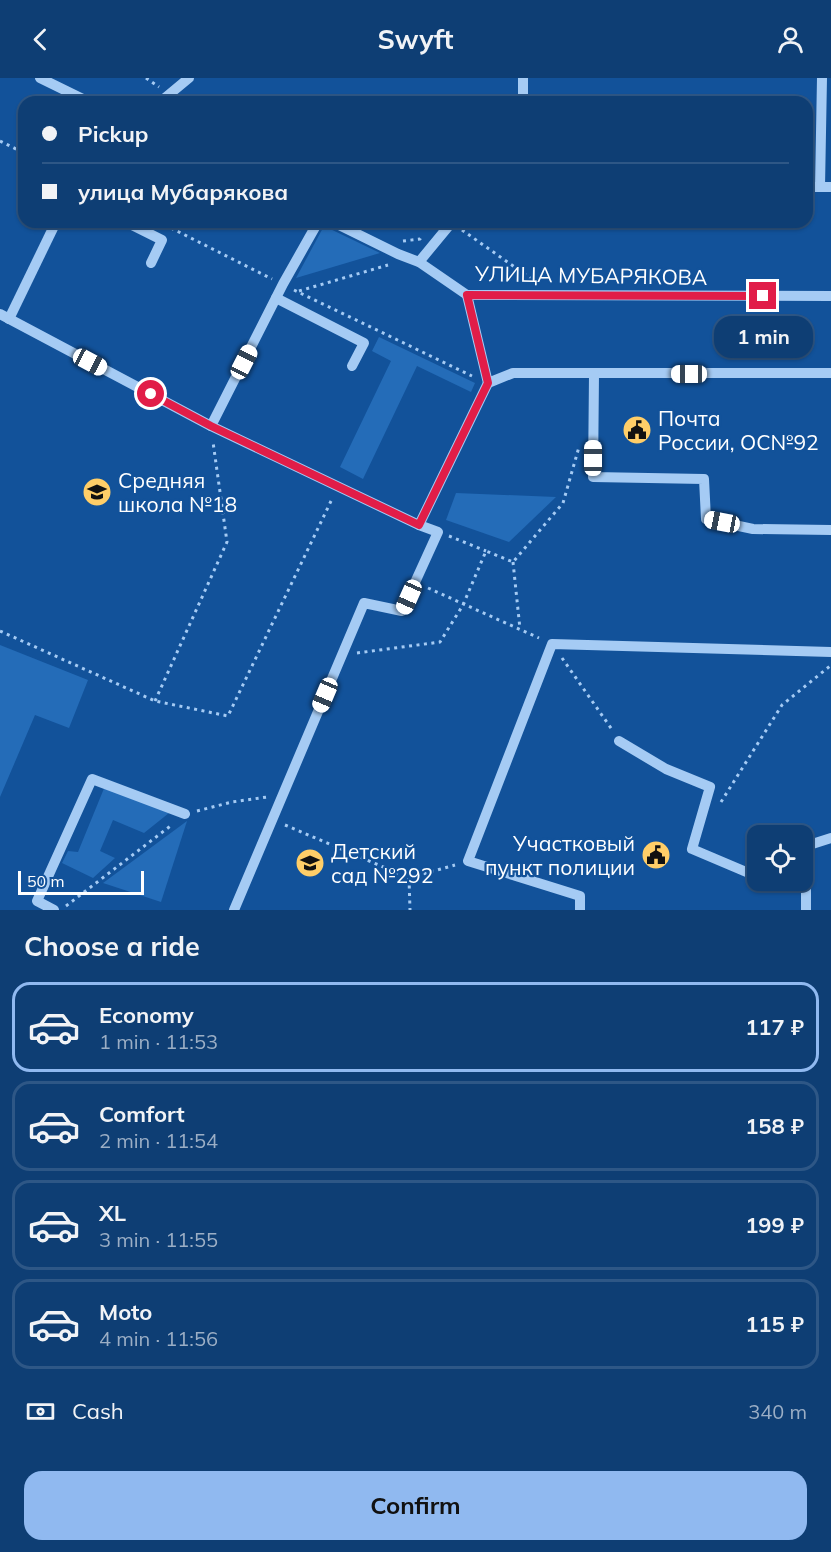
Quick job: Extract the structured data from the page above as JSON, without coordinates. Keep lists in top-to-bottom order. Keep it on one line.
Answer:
{"streets":{"street":["УЛИЦА МУБАРЯКОВА"]},"places":{"public building":["Почта России, ОС№92","Участковый пункт полиции"],"school or university":["Средняя школа №18","Детский сад №292"]},"scale_bar":"50 m","page":{"header":"Swyft","banner":["Pickup","улица Мубарякова"],"bubble":"1 min","scale":"50 m","heading":"Choose a ride","list":[{"name":"Economy","note":"1 min · 11:53","value":"117 ₽"},{"name":"Comfort","note":"2 min · 11:54","value":"158 ₽"},{"name":"XL","note":"3 min · 11:55","value":"199 ₽"},{"name":"Moto","note":"4 min · 11:56","value":"115 ₽"}],"pay":["Cash","340 m"],"buttons":"Confirm"}}
